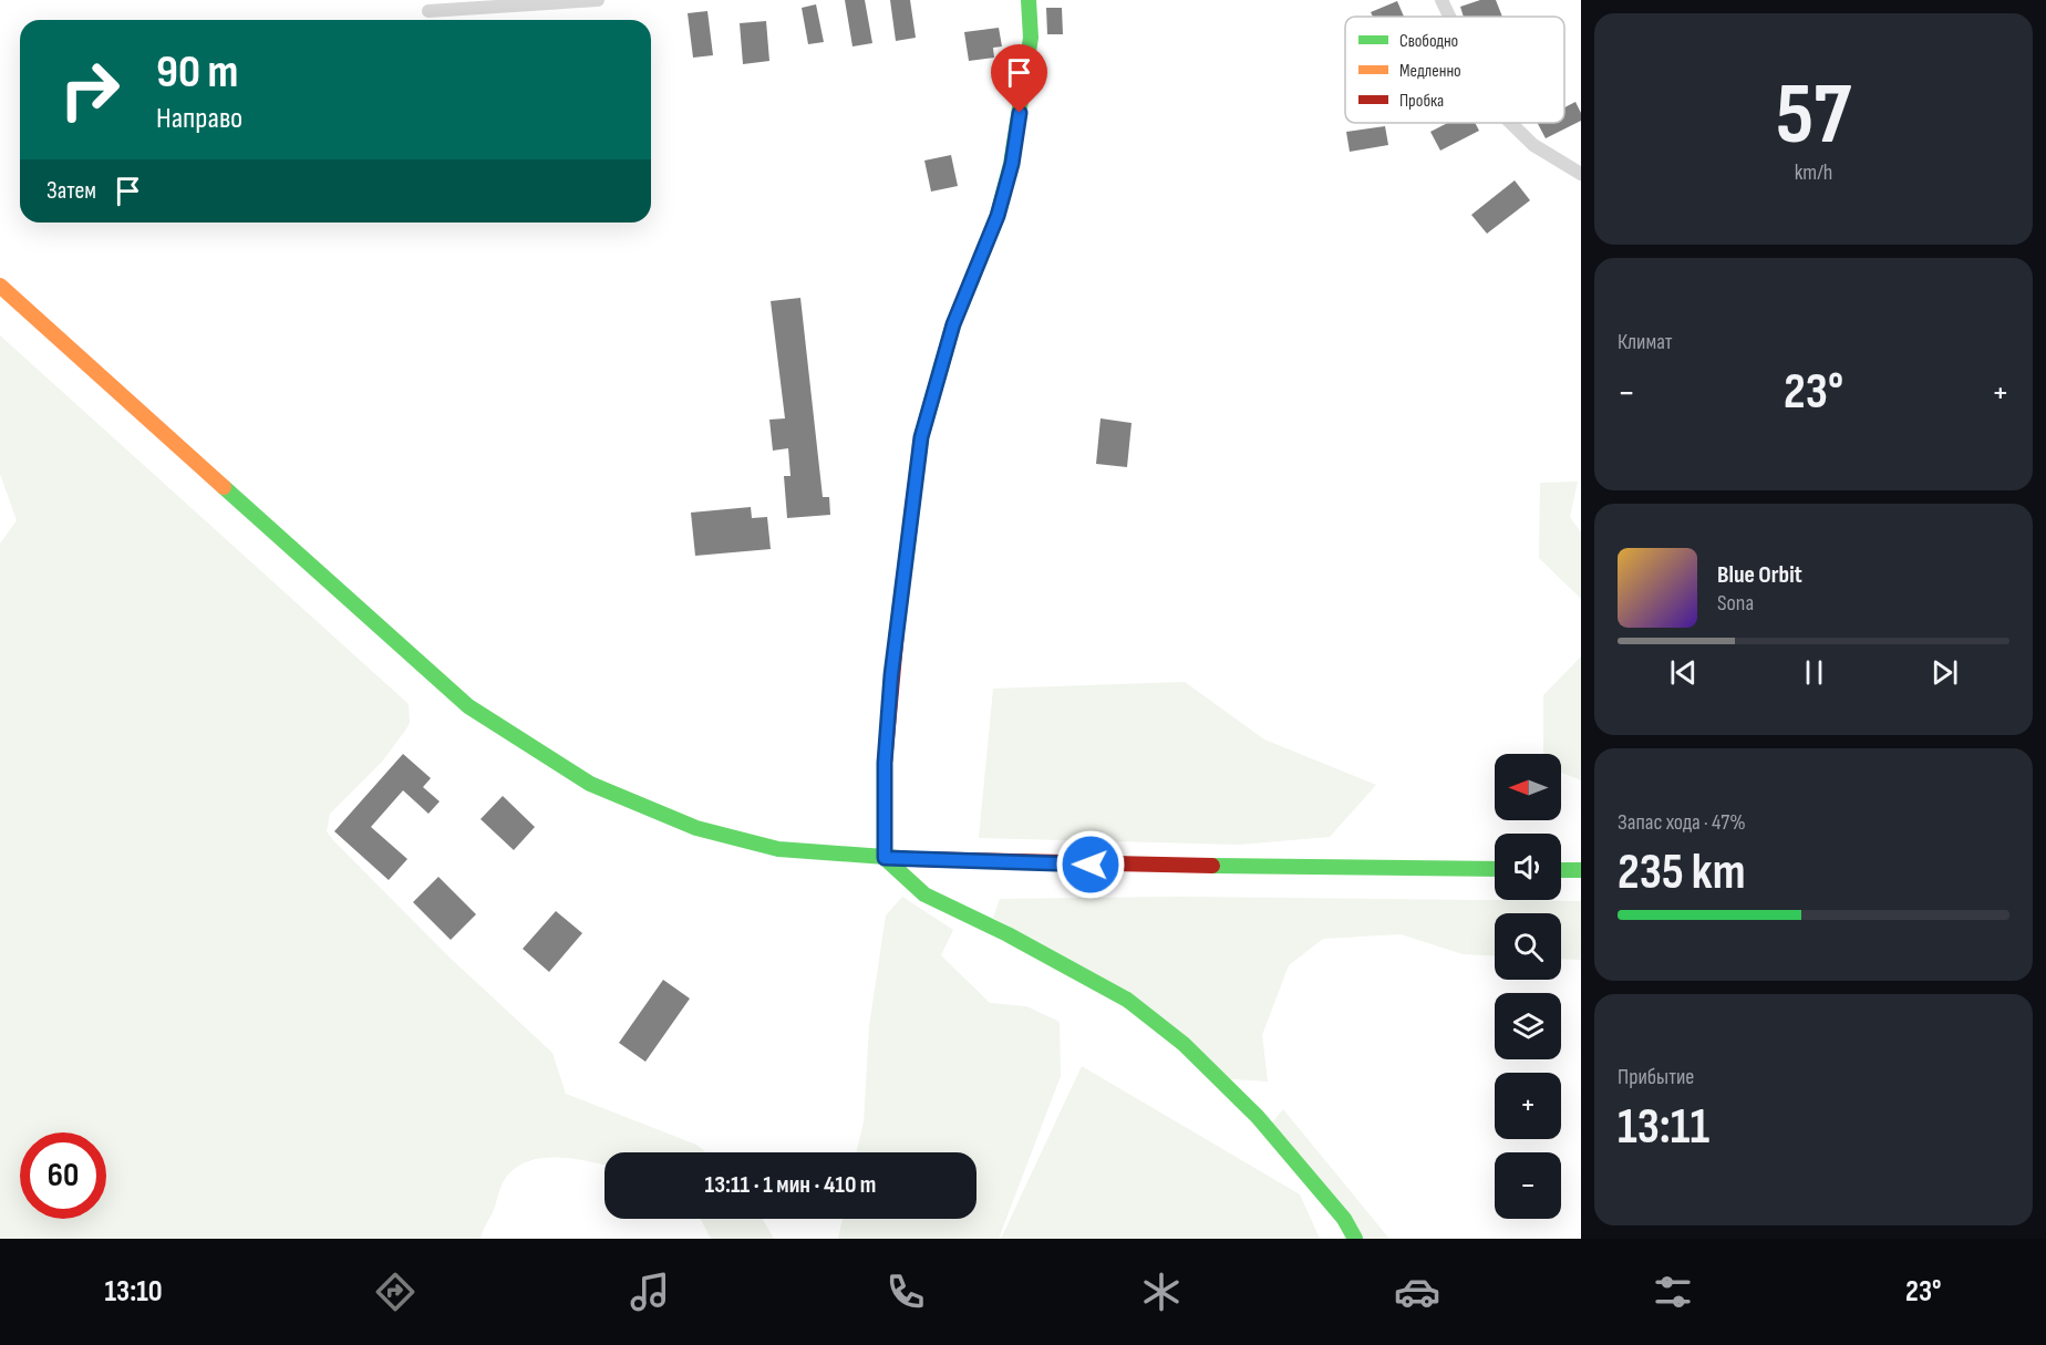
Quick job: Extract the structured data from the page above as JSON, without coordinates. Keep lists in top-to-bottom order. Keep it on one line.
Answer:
{"legend":["Свободно","Медленно","Пробка"],"north":"left","page":{"tile":[["57","km/h"],"Климат",["Запас хода · 47%","235 km"],["Прибытие","13:11"]],"turn":["90 m","Направо"],"then":"Затем","heat":["−","23°","+"],"song":["Blue Orbit","Sona"],"map_buttons":["+","−"],"limit":"60","trip":"13:11 · 1 мин · 410 m","tabs":["13:10","23°"]}}
